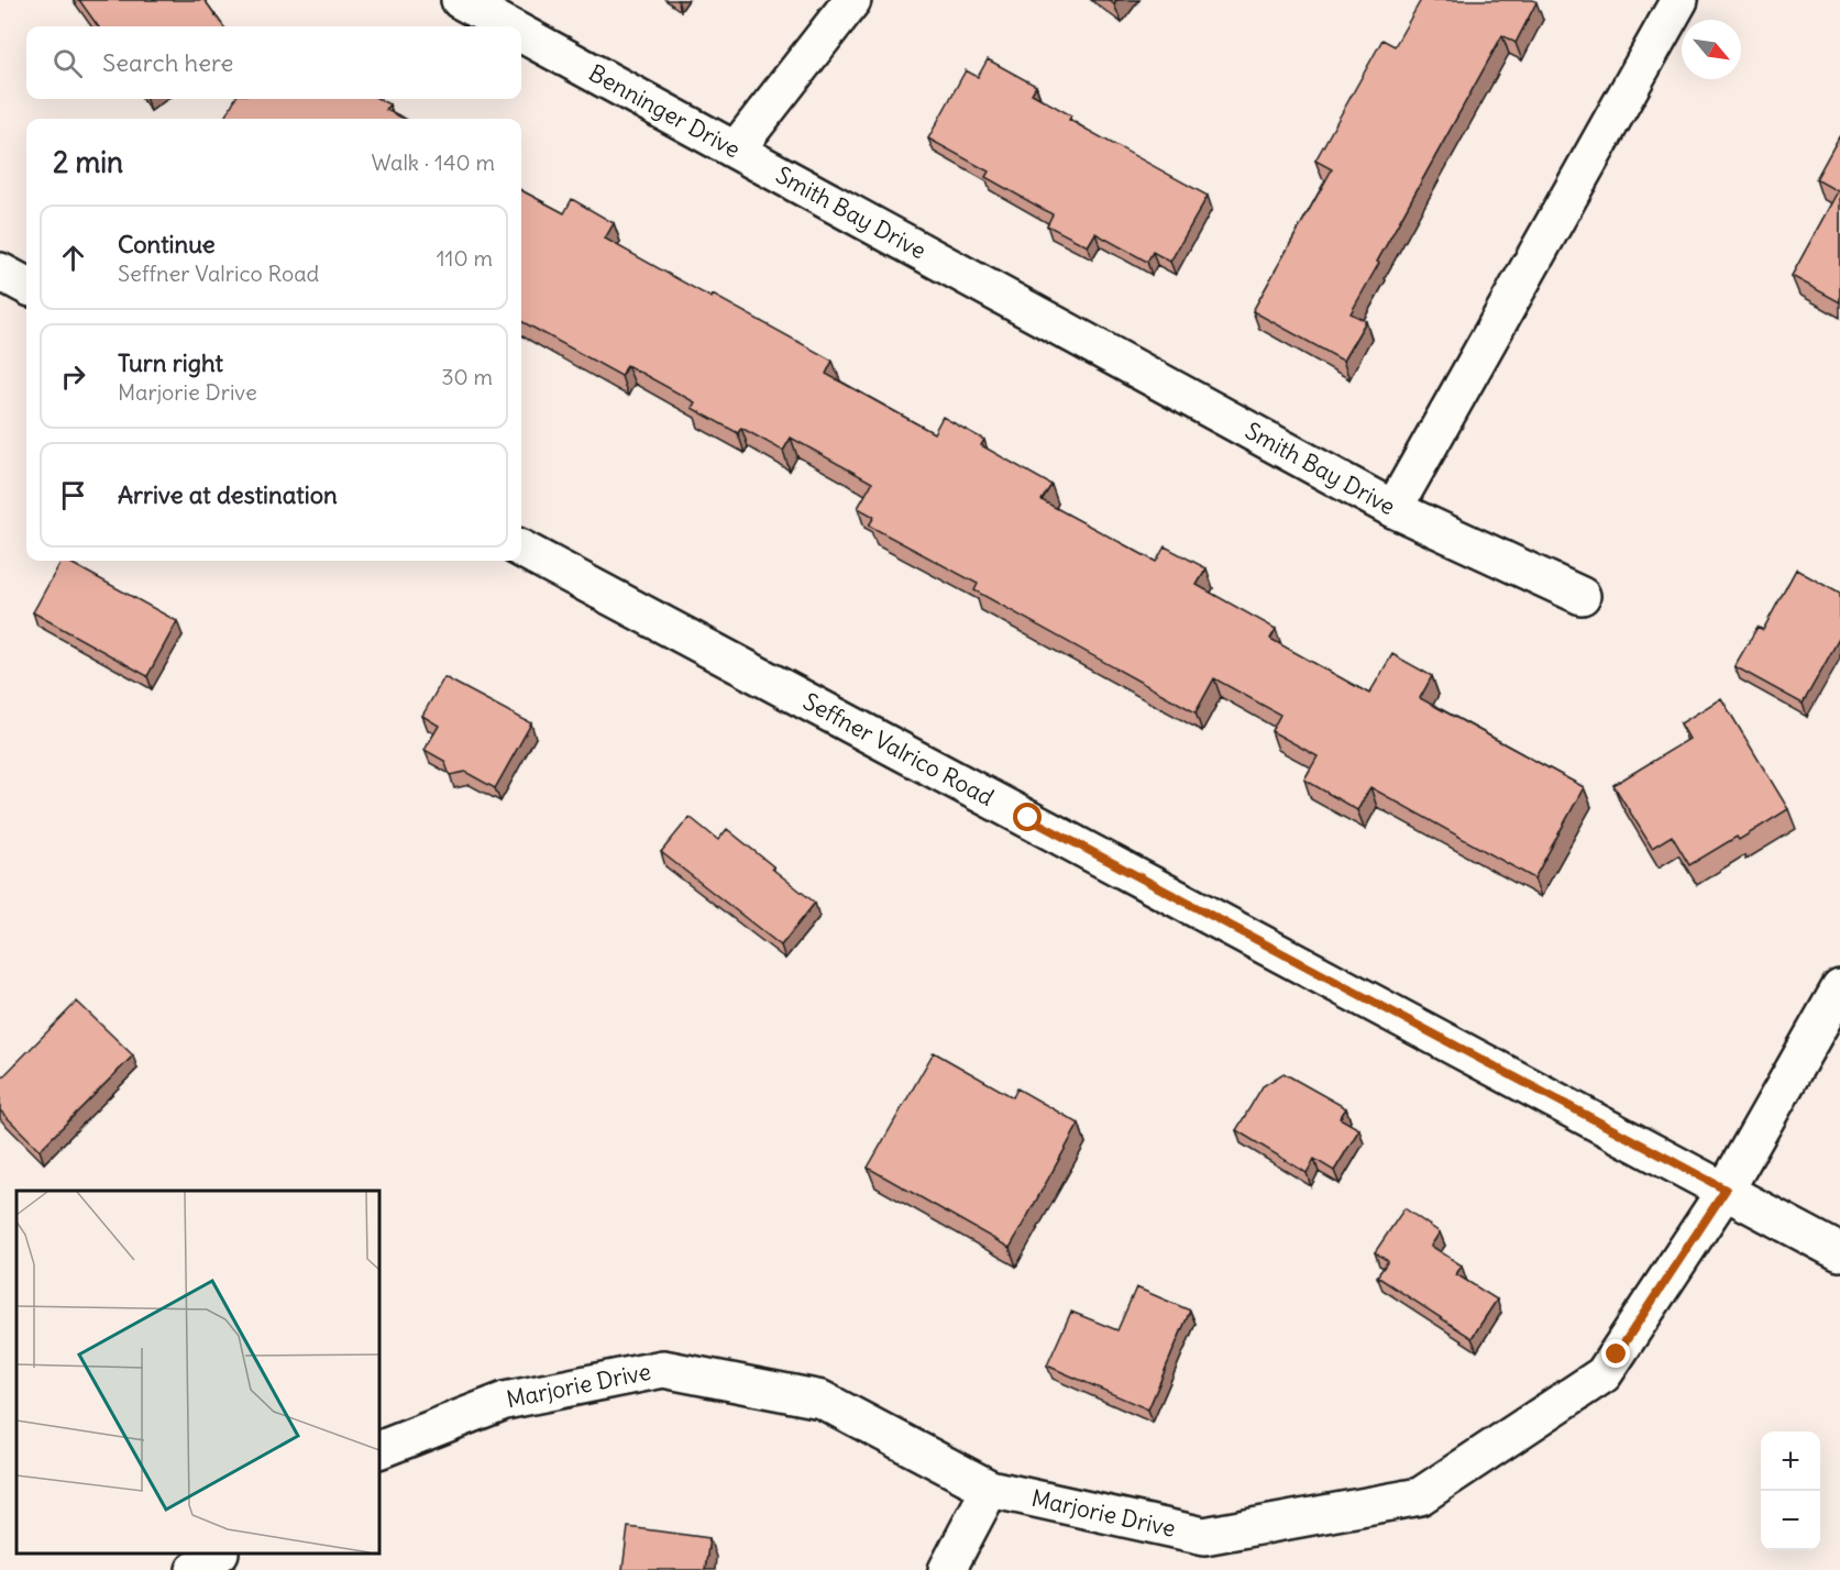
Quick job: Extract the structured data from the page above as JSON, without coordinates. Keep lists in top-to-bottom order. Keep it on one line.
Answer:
{"streets":{"street":["Benninger Drive","Smith Bay Drive","Seffner Valrico Road","Marjorie Drive"]},"crossings":[["Benninger Drive","Smith Bay Drive"],["Seffner Valrico Road","Marjorie Drive"]],"north":"bottom right","page":{"search":"Search here","heading":["2 min","Walk · 140 m"],"list":[["Continue","Seffner Valrico Road","110 m"],["Turn right","Marjorie Drive","30 m"],"Arrive at destination"],"map_buttons":["+","−"]}}
